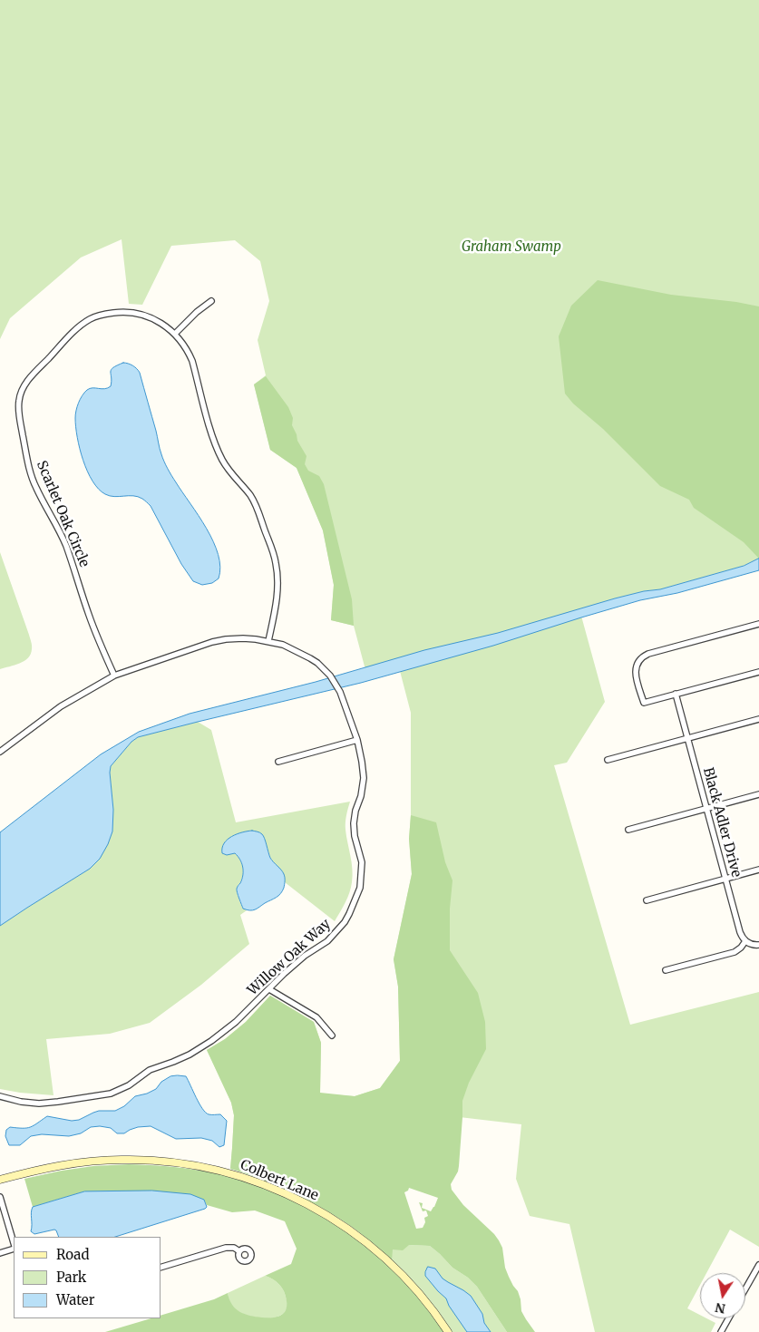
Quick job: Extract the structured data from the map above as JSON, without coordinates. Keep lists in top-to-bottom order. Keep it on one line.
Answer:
{"streets":{"street":["Scarlet Oak Circle","Black Adler Drive","Willow Oak Way","Colbert Lane"]},"crossings":[["Scarlet Oak Circle","Willow Oak Way"]],"parks":["Graham Swamp"],"legend":["Road","Park","Water"],"north":"bottom"}
